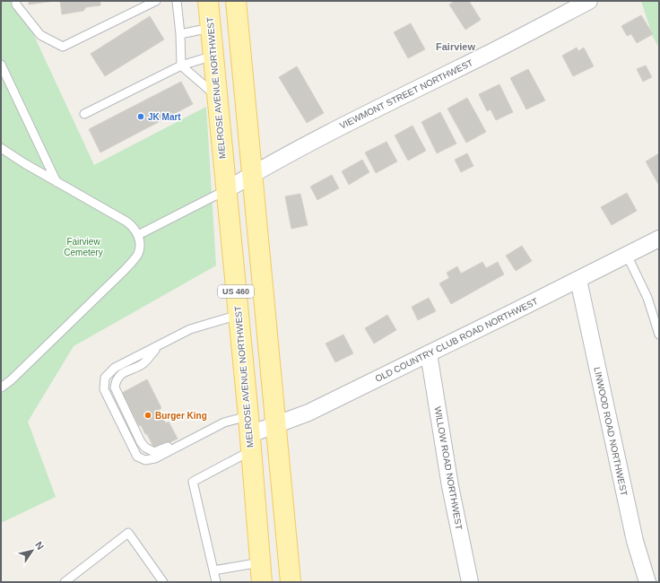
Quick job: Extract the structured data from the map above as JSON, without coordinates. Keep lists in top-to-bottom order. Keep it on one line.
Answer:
{"streets":{"main road":["MELROSE AVENUE NORTHWEST","US 460"],"street":["VIEWMONT STREET NORTHWEST","OLD COUNTRY CLUB ROAD NORTHWEST","LINWOOD ROAD NORTHWEST","WILLOW ROAD NORTHWEST"]},"crossings":[["MELROSE AVENUE NORTHWEST","VIEWMONT STREET NORTHWEST"],["MELROSE AVENUE NORTHWEST","OLD COUNTRY CLUB ROAD NORTHWEST"],["VIEWMONT STREET NORTHWEST","US 460"],["US 460","OLD COUNTRY CLUB ROAD NORTHWEST"],["OLD COUNTRY CLUB ROAD NORTHWEST","LINWOOD ROAD NORTHWEST"],["OLD COUNTRY CLUB ROAD NORTHWEST","WILLOW ROAD NORTHWEST"]],"districts":["Fairview"],"parks":["Fairview Cemetery"],"places":["JK Mart","Burger King"],"north":"top right"}
